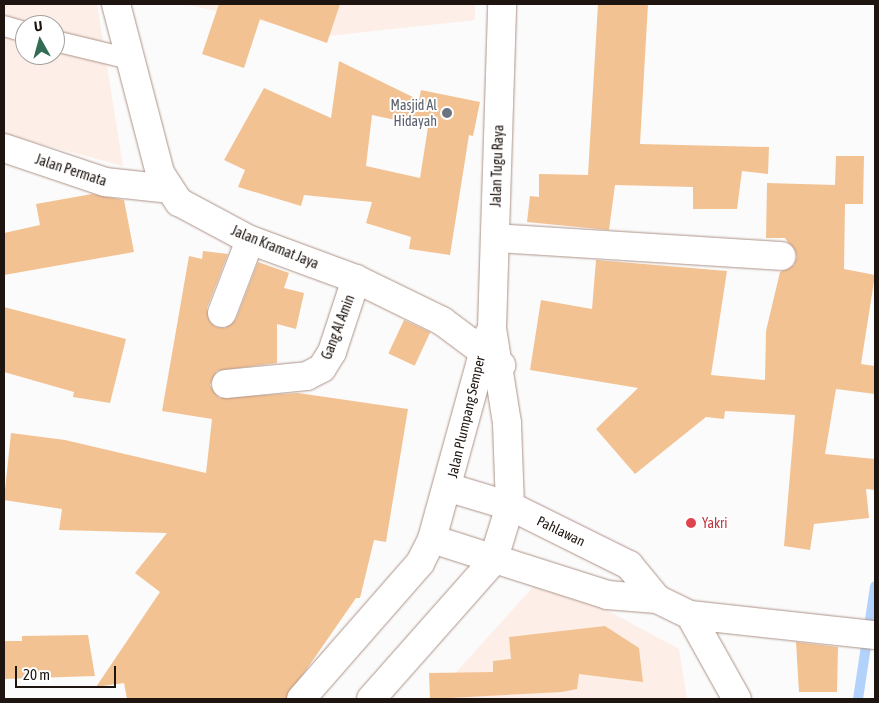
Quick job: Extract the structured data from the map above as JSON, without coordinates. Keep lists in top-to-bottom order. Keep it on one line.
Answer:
{"streets":{"main road":["Jalan Tugu Raya","Jalan Permata","Jalan Kramat Jaya","Gang Al Amin","Jalan Plumpang Semper","Pahlawan"]},"crossings":[["Jalan Tugu Raya","Jalan Kramat Jaya"],["Jalan Tugu Raya","Jalan Plumpang Semper"],["Jalan Permata","Jalan Kramat Jaya"],["Jalan Kramat Jaya","Gang Al Amin"],["Jalan Kramat Jaya","Jalan Plumpang Semper"],["Jalan Plumpang Semper","Pahlawan"]],"places":["Masjid Al Hidayah","Yakri"],"scale_bar":"20 m","north":"top"}
